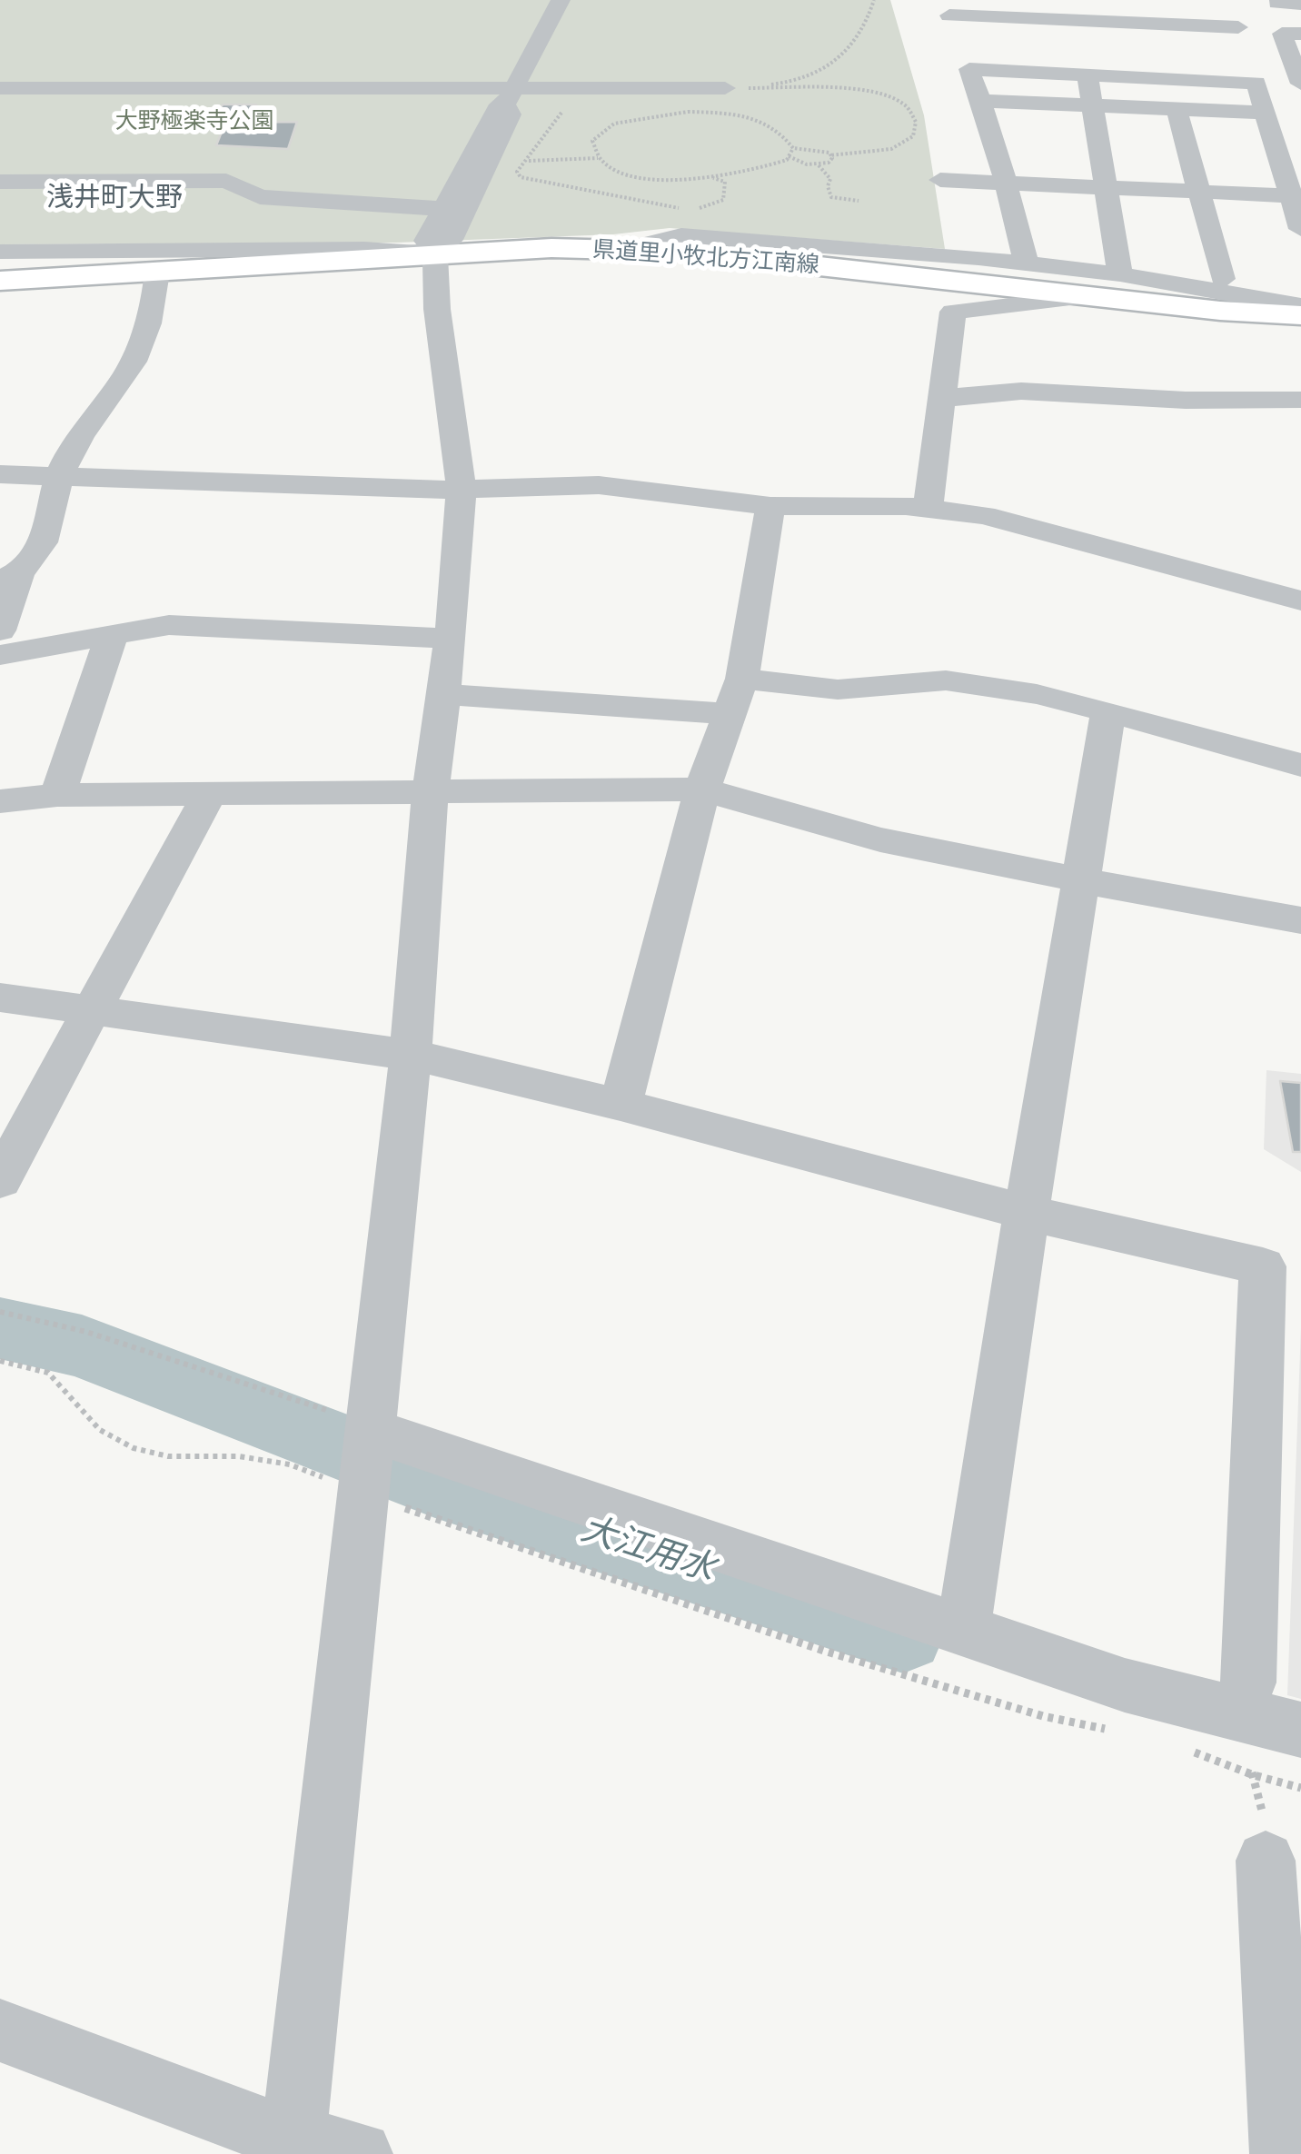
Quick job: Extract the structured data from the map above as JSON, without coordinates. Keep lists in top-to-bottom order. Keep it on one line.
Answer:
{"streets":{"main road":["県道里小牧北方江南線"]},"districts":["浅井町大野"],"water":["大江用水"],"parks":["大野極楽寺公園"]}
